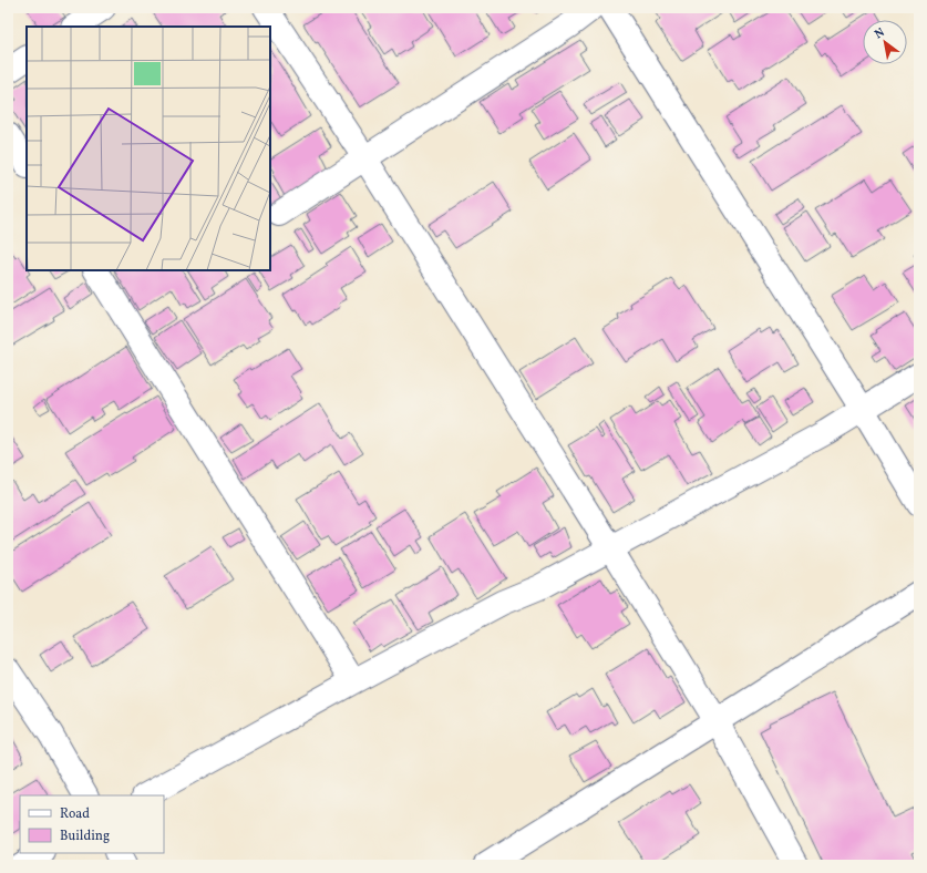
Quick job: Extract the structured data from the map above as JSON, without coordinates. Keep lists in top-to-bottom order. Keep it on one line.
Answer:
{"legend":["Road","Building"],"north":"top left"}
